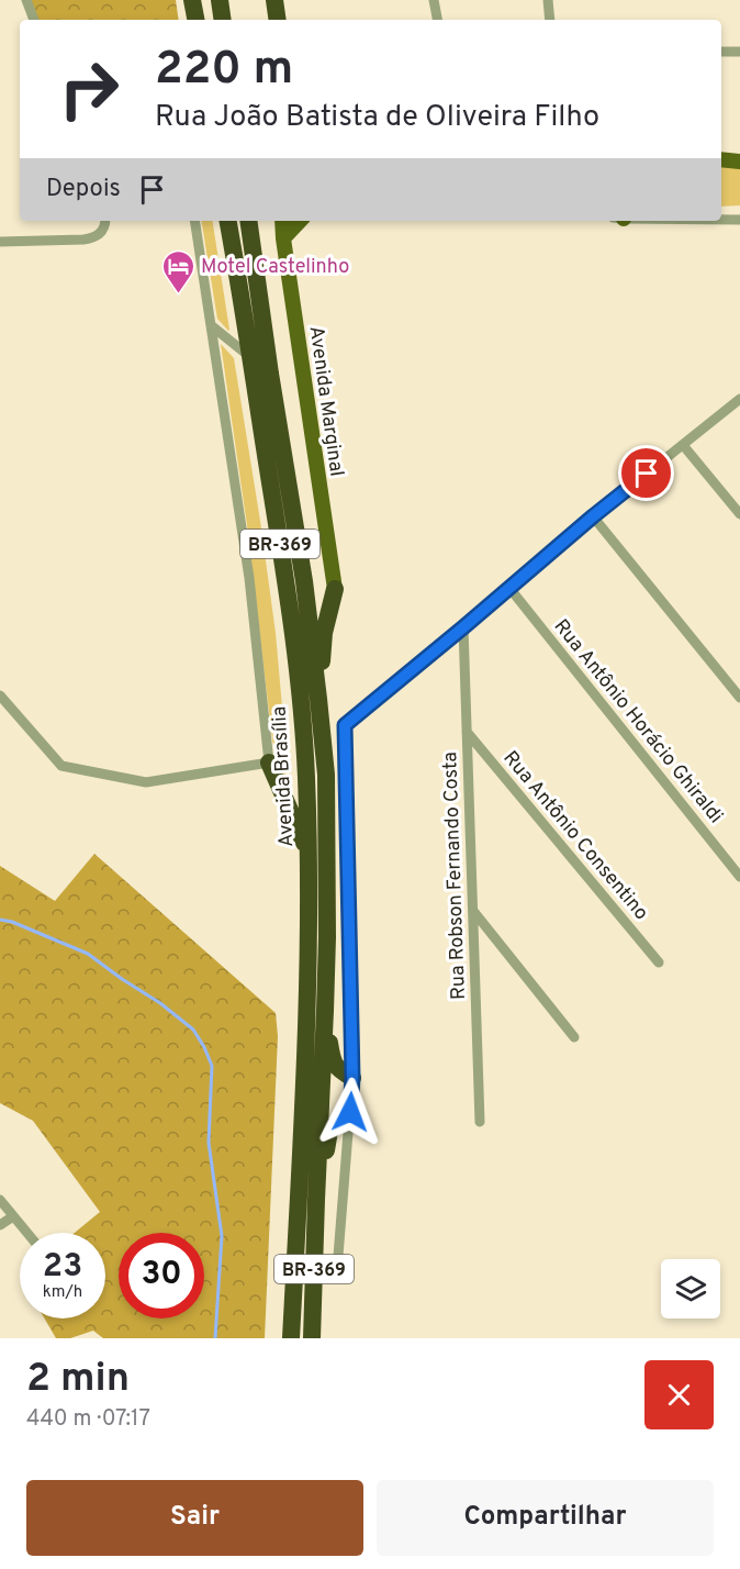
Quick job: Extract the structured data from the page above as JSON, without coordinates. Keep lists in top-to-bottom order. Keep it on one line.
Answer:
{"streets":{"highway":["BR-369","Avenida Brasília"],"main road":["Avenida Marginal"],"street":["Rua Antônio Horácio Ghiraldi","Rua Antônio Consentino","Rua Robson Fernando Costa"]},"crossings":[["Rua Antônio Consentino","Rua Robson Fernando Costa"]],"places":{"hotel":["Motel Castelinho"]},"page":{"turn":["220 m","Rua João Batista de Oliveira Filho"],"then":"Depois","speed":"23 km/h","limit":"30","heading":["2 min","440 m · 07:17"],"buttons":["Sair","Compartilhar"]}}
